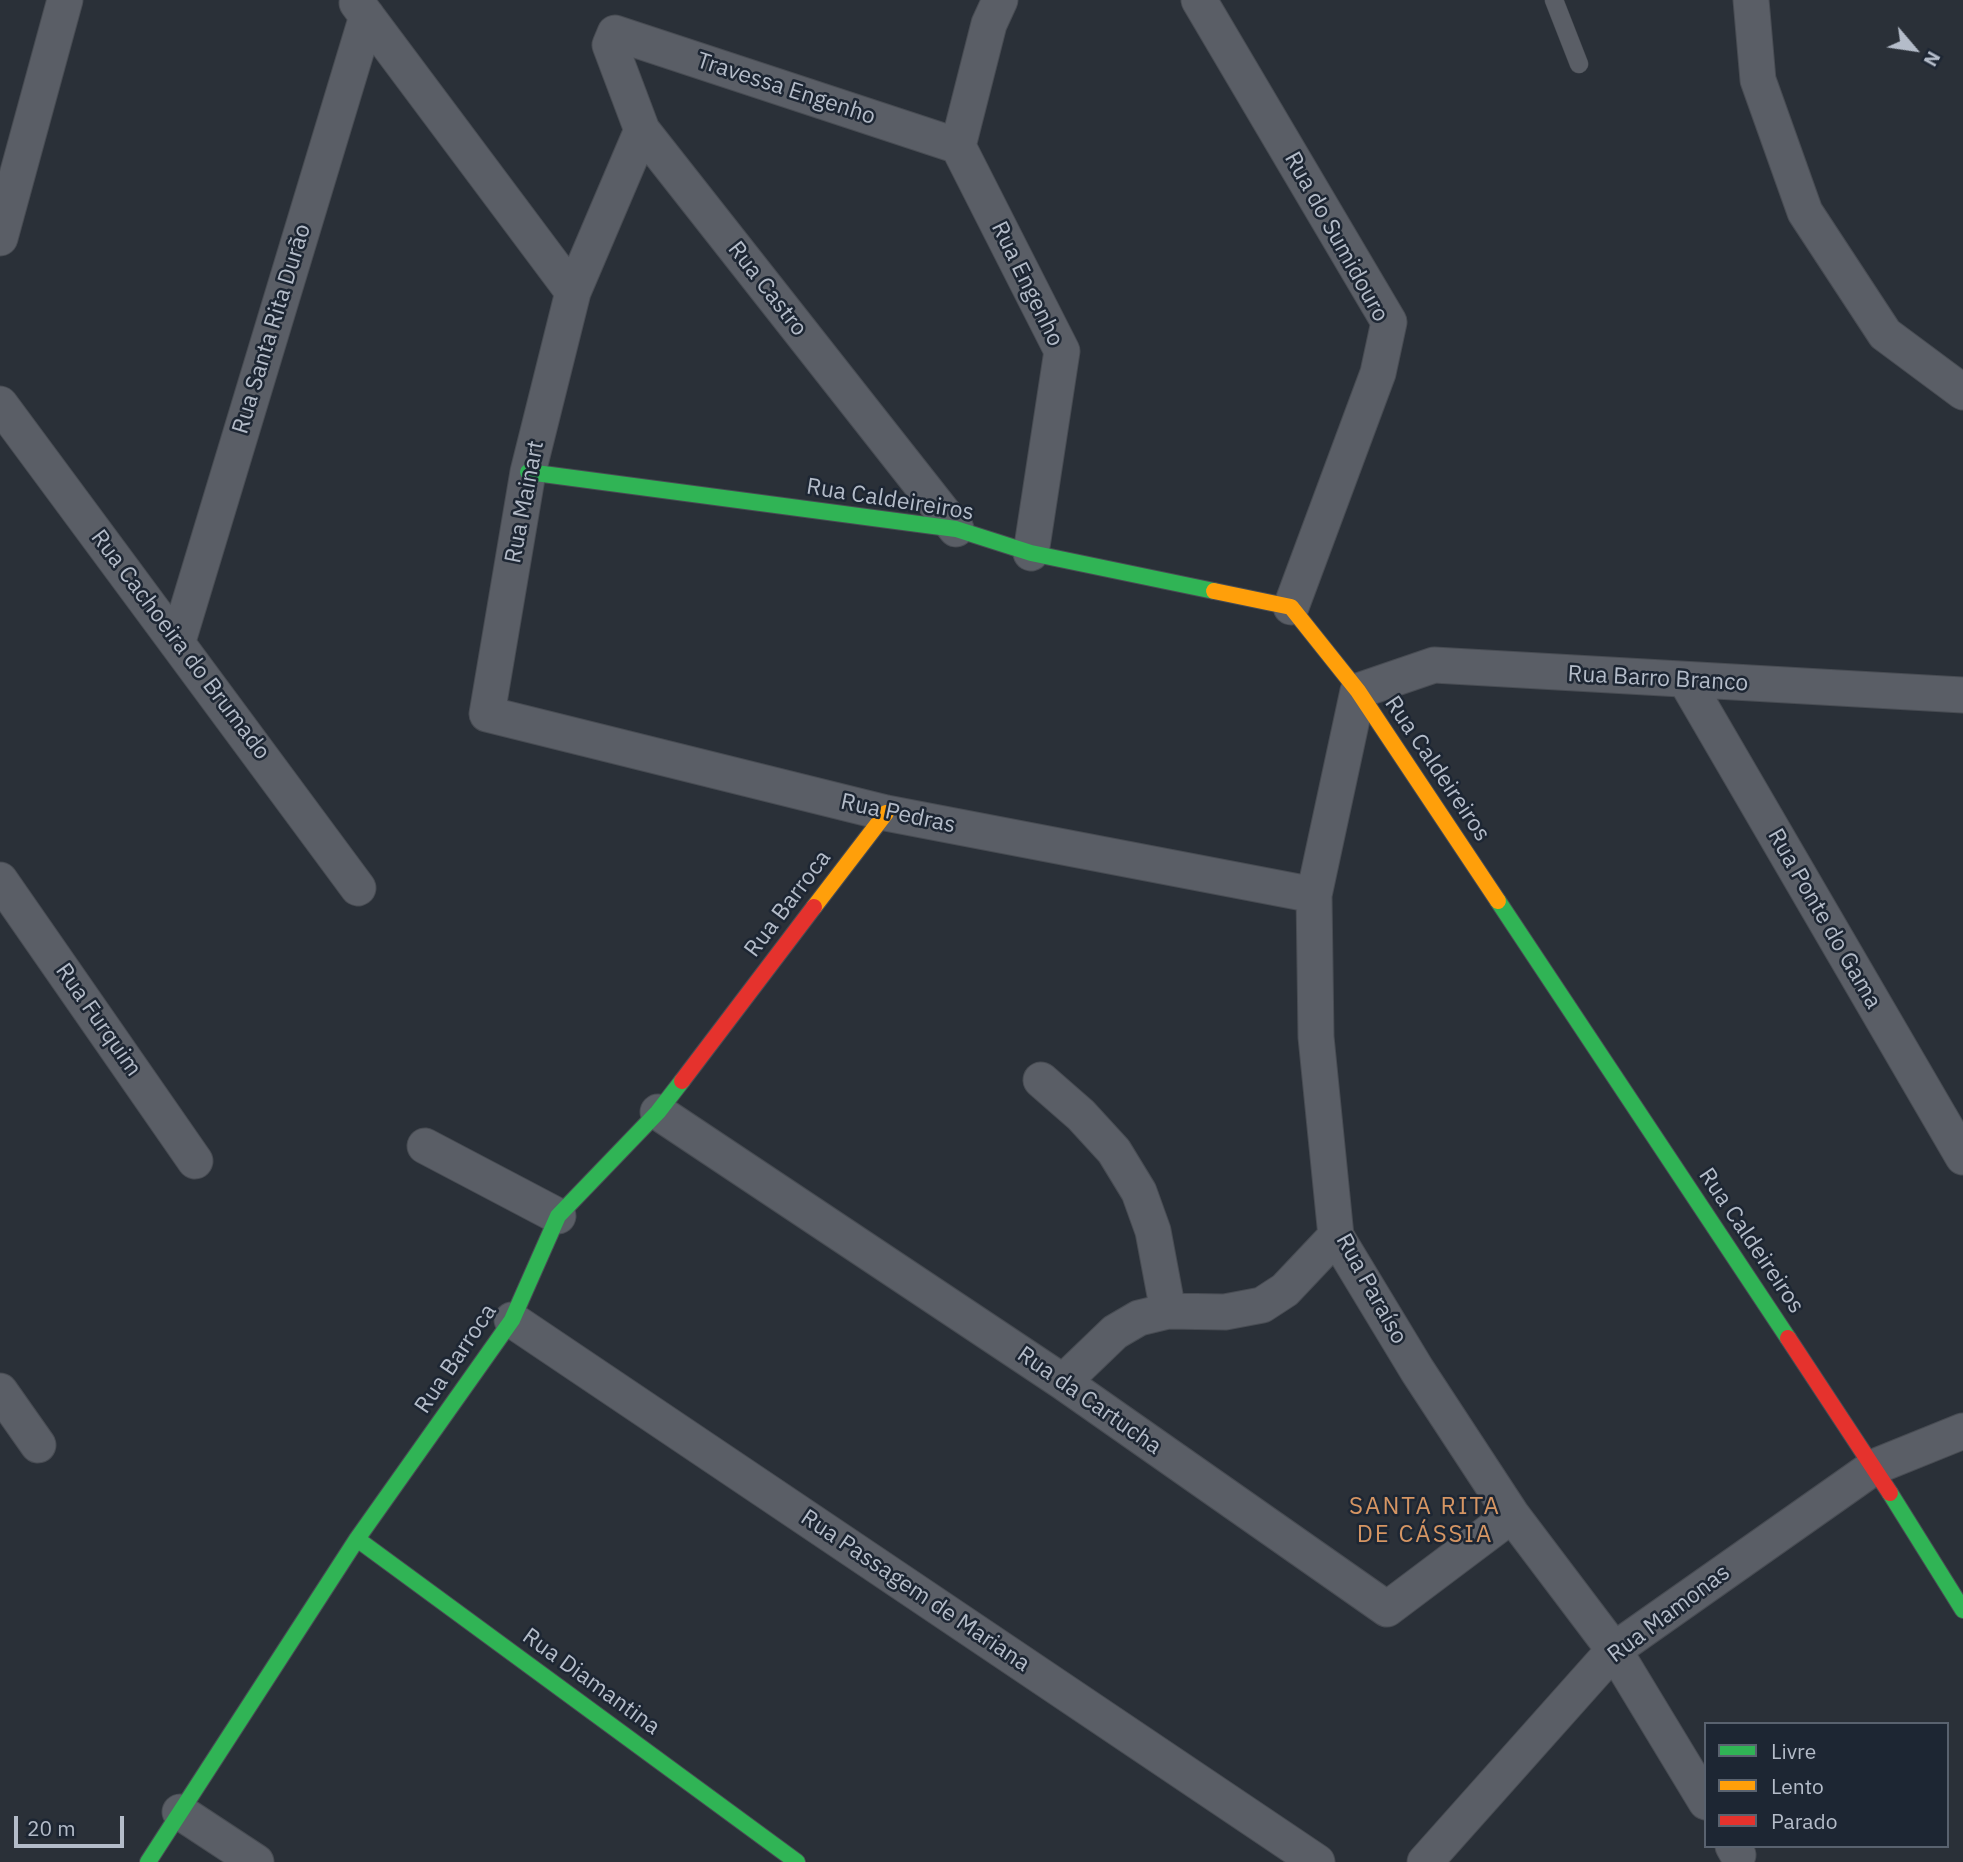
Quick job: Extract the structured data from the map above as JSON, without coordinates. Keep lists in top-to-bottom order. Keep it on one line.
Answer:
{"streets":{"street":["Travessa Engenho","Rua do Sumidouro","Rua Engenho","Rua Castro","Rua Santa Rita Durão","Rua Caldeireiros","Rua Mainart","Rua Cachoeira do Brumado","Rua Barro Branco","Rua Pedras","Rua Barroca","Rua Ponte do Gama","Rua Furquim","Rua Paraíso","Rua da Cartucha","Rua Passagem de Mariana","Rua Mamonas","Rua Diamantina"]},"crossings":[["Travessa Engenho","Rua Engenho"],["Travessa Engenho","Rua Castro"],["Rua do Sumidouro","Rua Caldeireiros"],["Rua Engenho","Rua Caldeireiros"],["Rua Castro","Rua Caldeireiros"],["Rua Castro","Rua Mainart"],["Rua Santa Rita Durão","Rua Cachoeira do Brumado"],["Rua Caldeireiros","Rua Mainart"],["Rua Caldeireiros","Rua Barro Branco"],["Rua Caldeireiros","Rua Paraíso"],["Rua Caldeireiros","Rua Mamonas"],["Rua Mainart","Rua Pedras"],["Rua Barro Branco","Rua Ponte do Gama"],["Rua Barro Branco","Rua Paraíso"],["Rua Pedras","Rua Barroca"],["Rua Pedras","Rua Paraíso"],["Rua Barroca","Rua da Cartucha"],["Rua Barroca","Rua Passagem de Mariana"],["Rua Barroca","Rua Diamantina"],["Rua Paraíso","Rua da Cartucha"],["Rua Paraíso","Rua Mamonas"]],"districts":["SANTA RITA DE CÁSSIA"],"legend":["Livre","Lento","Parado"],"scale_bar":"20 m","north":"bottom right"}
